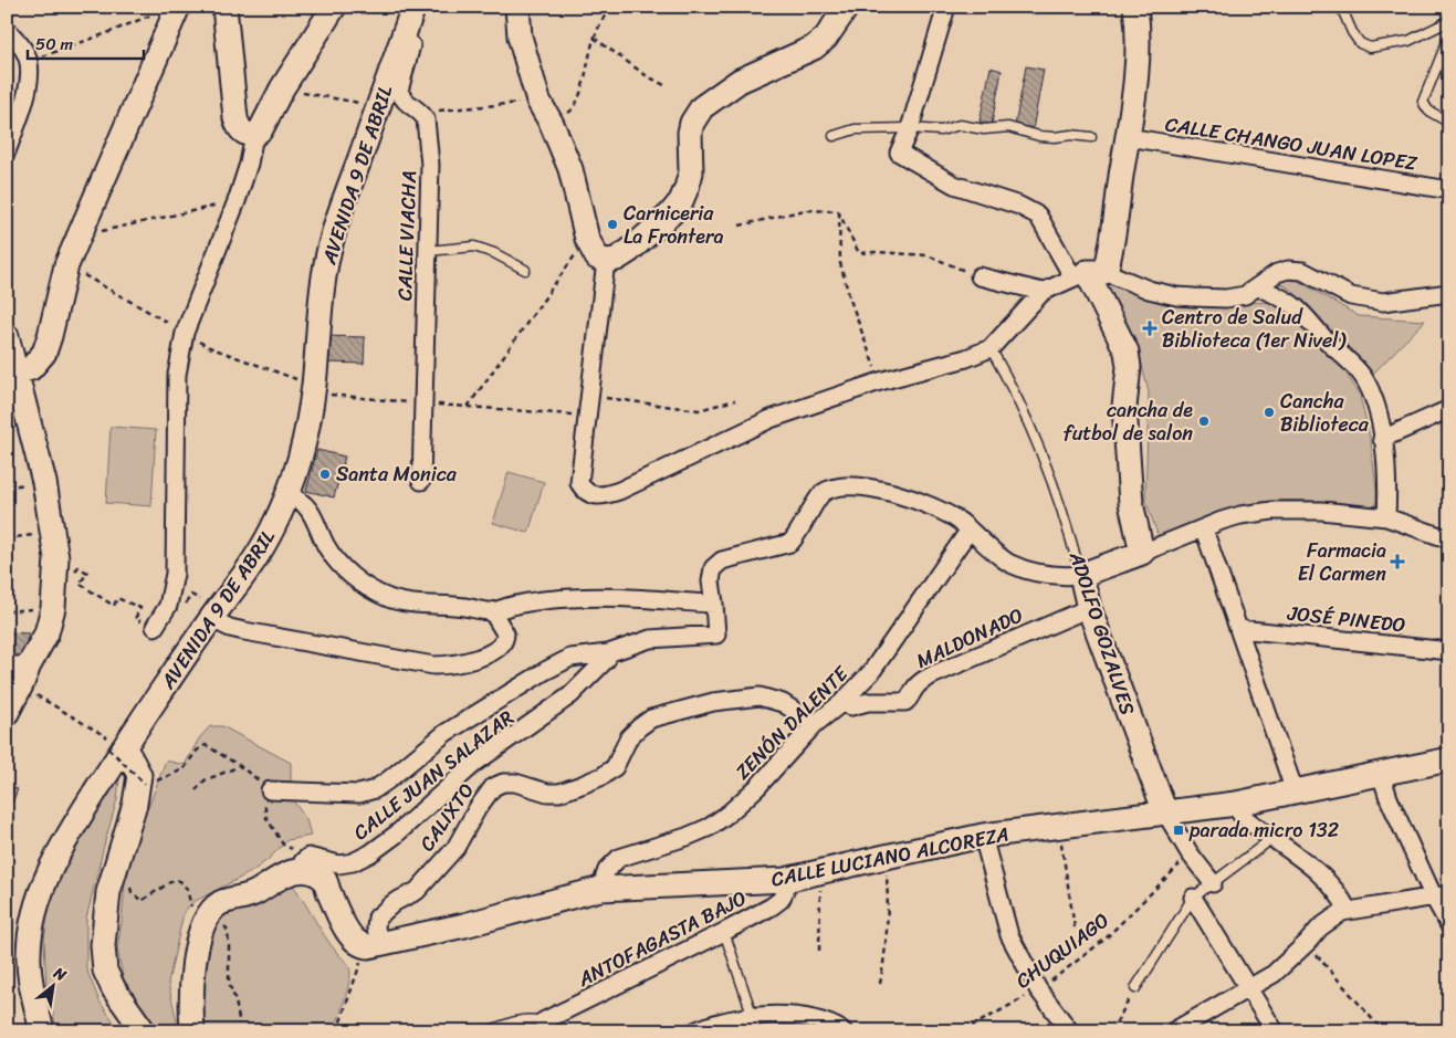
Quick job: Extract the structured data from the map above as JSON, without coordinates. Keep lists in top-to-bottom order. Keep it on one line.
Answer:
{"streets":{"street":["CALLE CHANGO JUAN LOPEZ","AVENIDA 9 DE ABRIL","CALLE VIACHA","JOSÉ PINEDO","ADOLFO GOZALVES","MALDONADO","ZENÓN DALENTE","CALLE JUAN SALAZAR","CALIXTO","CALLE LUCIANO ALCOREZA","ANTOFAGASTA BAJO"],"path":["CHUQUIAGO"]},"crossings":[["ADOLFO GOZALVES","MALDONADO"],["ADOLFO GOZALVES","CALLE LUCIANO ALCOREZA"],["ADOLFO GOZALVES","CHUQUIAGO"],["MALDONADO","ZENÓN DALENTE"],["ZENÓN DALENTE","CALIXTO"],["ZENÓN DALENTE","CALLE LUCIANO ALCOREZA"],["CALIXTO","CALLE LUCIANO ALCOREZA"],["CALLE LUCIANO ALCOREZA","ANTOFAGASTA BAJO"]],"places":{"other":["Carniceria La Frontera","Cancha Biblioteca","cancha de futbol de salon","Santa Monica"],"health":["Centro de Salud Biblioteca (1er Nivel)","Farmacia El Carmen"],"transit":["parada micro 132"]},"scale_bar":"50 m","north":"top right"}
